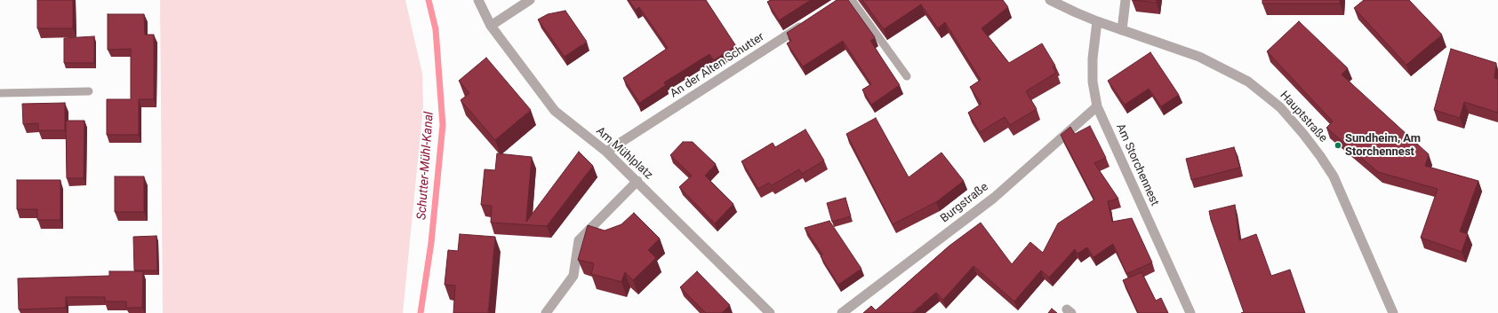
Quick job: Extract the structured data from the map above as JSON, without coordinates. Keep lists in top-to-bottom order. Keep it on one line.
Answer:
{"streets":{"street":["An der Alten Schutter","Hauptstraße","Am Mühlplatz","Am Storchennest","Burgstraße"]},"crossings":[["An der Alten Schutter","Am Mühlplatz"],["Hauptstraße","Am Storchennest"],["Am Storchennest","Burgstraße"]],"water":["Schutter-Mühl-Kanal"],"places":["Sundheim, Am Storchennest"]}
